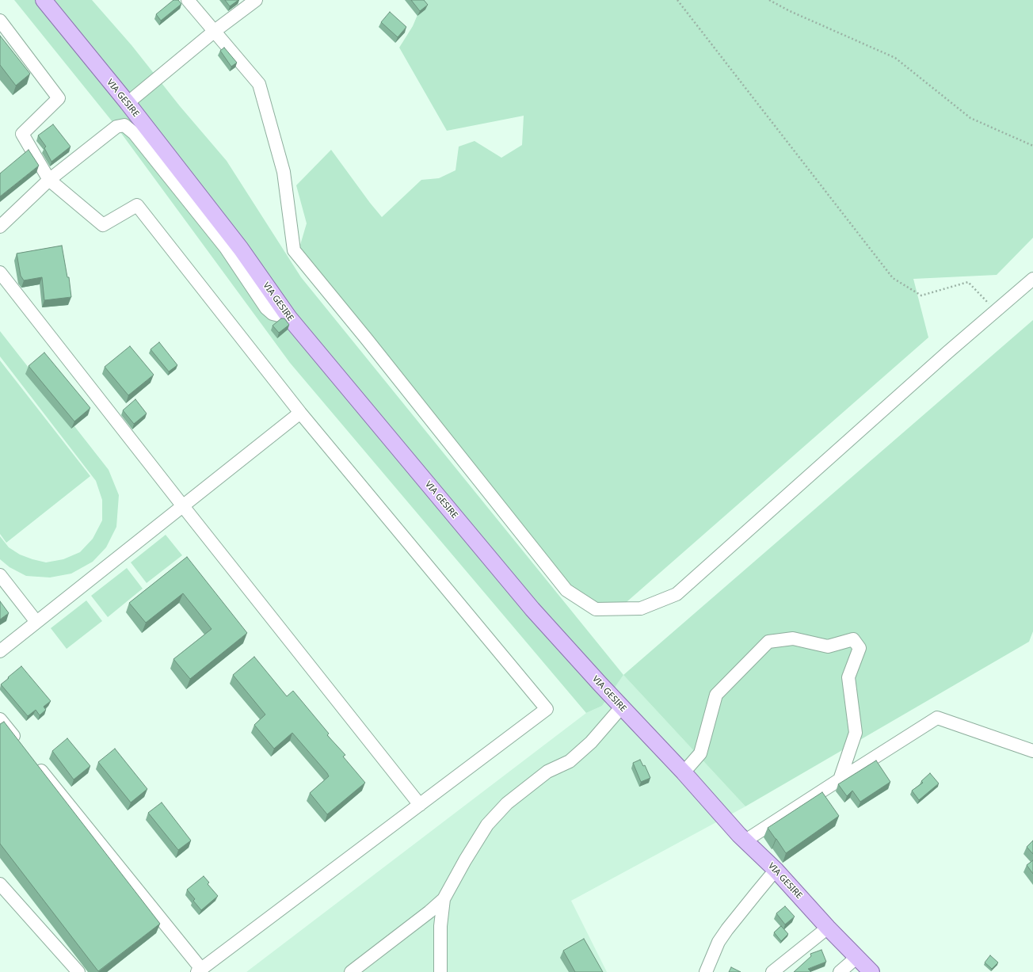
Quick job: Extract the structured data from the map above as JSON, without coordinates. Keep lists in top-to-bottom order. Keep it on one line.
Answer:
{"streets":{"main road":["VIA GESIRE"]}}
